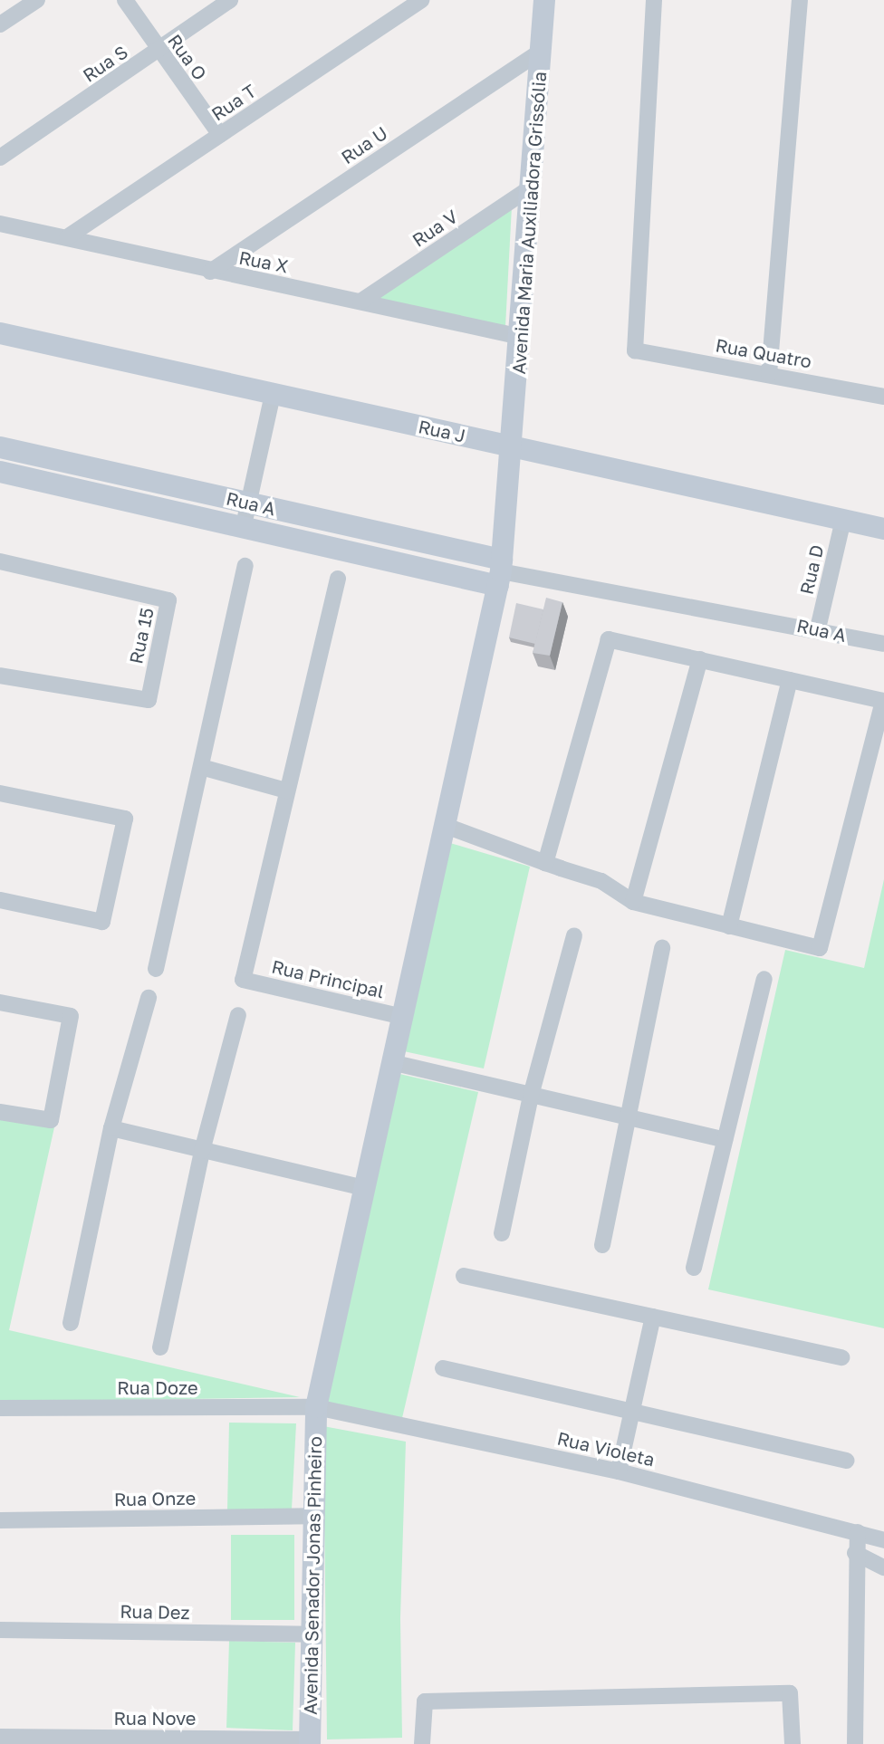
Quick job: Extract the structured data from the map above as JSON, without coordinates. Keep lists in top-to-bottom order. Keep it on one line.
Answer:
{"streets":{"street":["Rua O","Rua S","Rua T","Rua U","Avenida Maria Auxiliadora Grissólia","Rua V","Rua X","Rua Quatro","Rua J","Rua A","Rua D","Rua 15","Rua Principal","Rua Doze","Rua Violeta","Rua Onze","Avenida Senador Jonas Pinheiro","Rua Dez","Rua Nove"]},"crossings":[["Rua O","Rua S"],["Rua O","Rua T"],["Rua T","Rua X"],["Rua U","Avenida Maria Auxiliadora Grissólia"],["Rua U","Rua X"],["Avenida Maria Auxiliadora Grissólia","Rua V"],["Avenida Maria Auxiliadora Grissólia","Rua X"],["Avenida Maria Auxiliadora Grissólia","Rua J"],["Rua V","Rua X"],["Rua J","Rua D"],["Rua A","Rua D"],["Rua A","Avenida Senador Jonas Pinheiro"],["Rua Principal","Avenida Senador Jonas Pinheiro"],["Rua Doze","Rua Violeta"],["Rua Doze","Avenida Senador Jonas Pinheiro"],["Rua Violeta","Avenida Senador Jonas Pinheiro"],["Rua Onze","Avenida Senador Jonas Pinheiro"],["Avenida Senador Jonas Pinheiro","Rua Dez"],["Avenida Senador Jonas Pinheiro","Rua Nove"]]}
